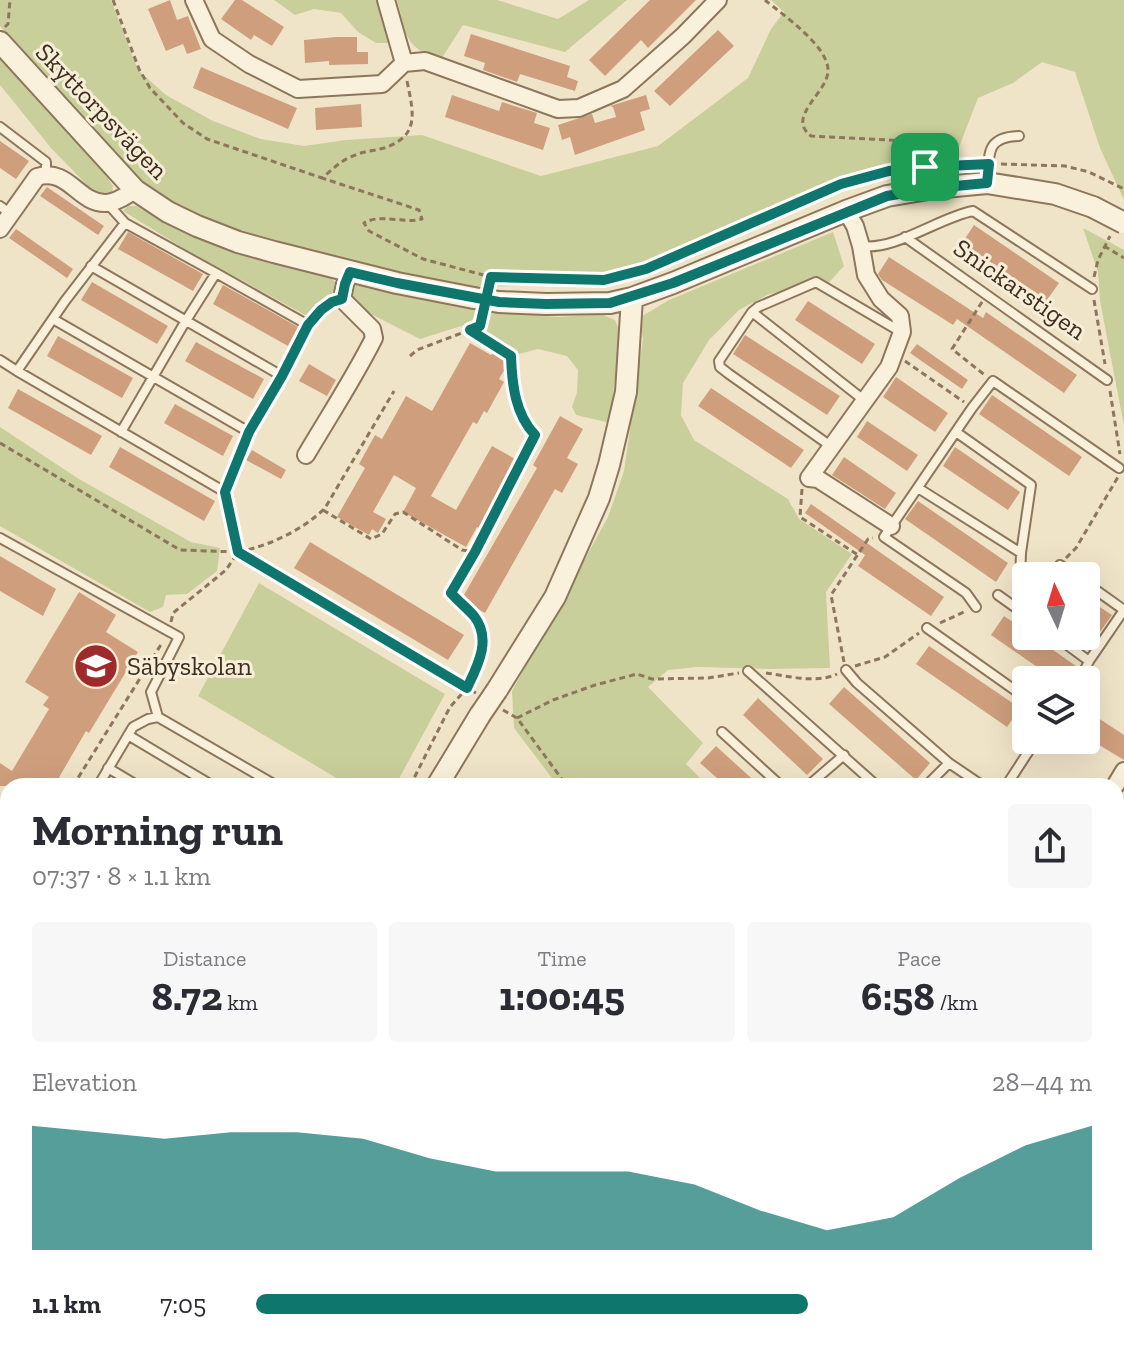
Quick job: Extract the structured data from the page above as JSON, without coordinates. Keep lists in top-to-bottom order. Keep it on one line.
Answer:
{"streets":{"street":["Skyttorpsvägen"],"lane":["Snickarstigen"]},"places":{"school or university":["Säbyskolan"]},"north":"top","page":{"heading":["Morning run","07:37 · 8 × 1.1 km"],"stats":[["Distance","8.72 km"],["Time","1:00:45"],["Pace","6:58 /km"]],"chart":["Elevation","28–44 m"],"list":[{"name":"1.1 km","note":"7:05"}]}}
